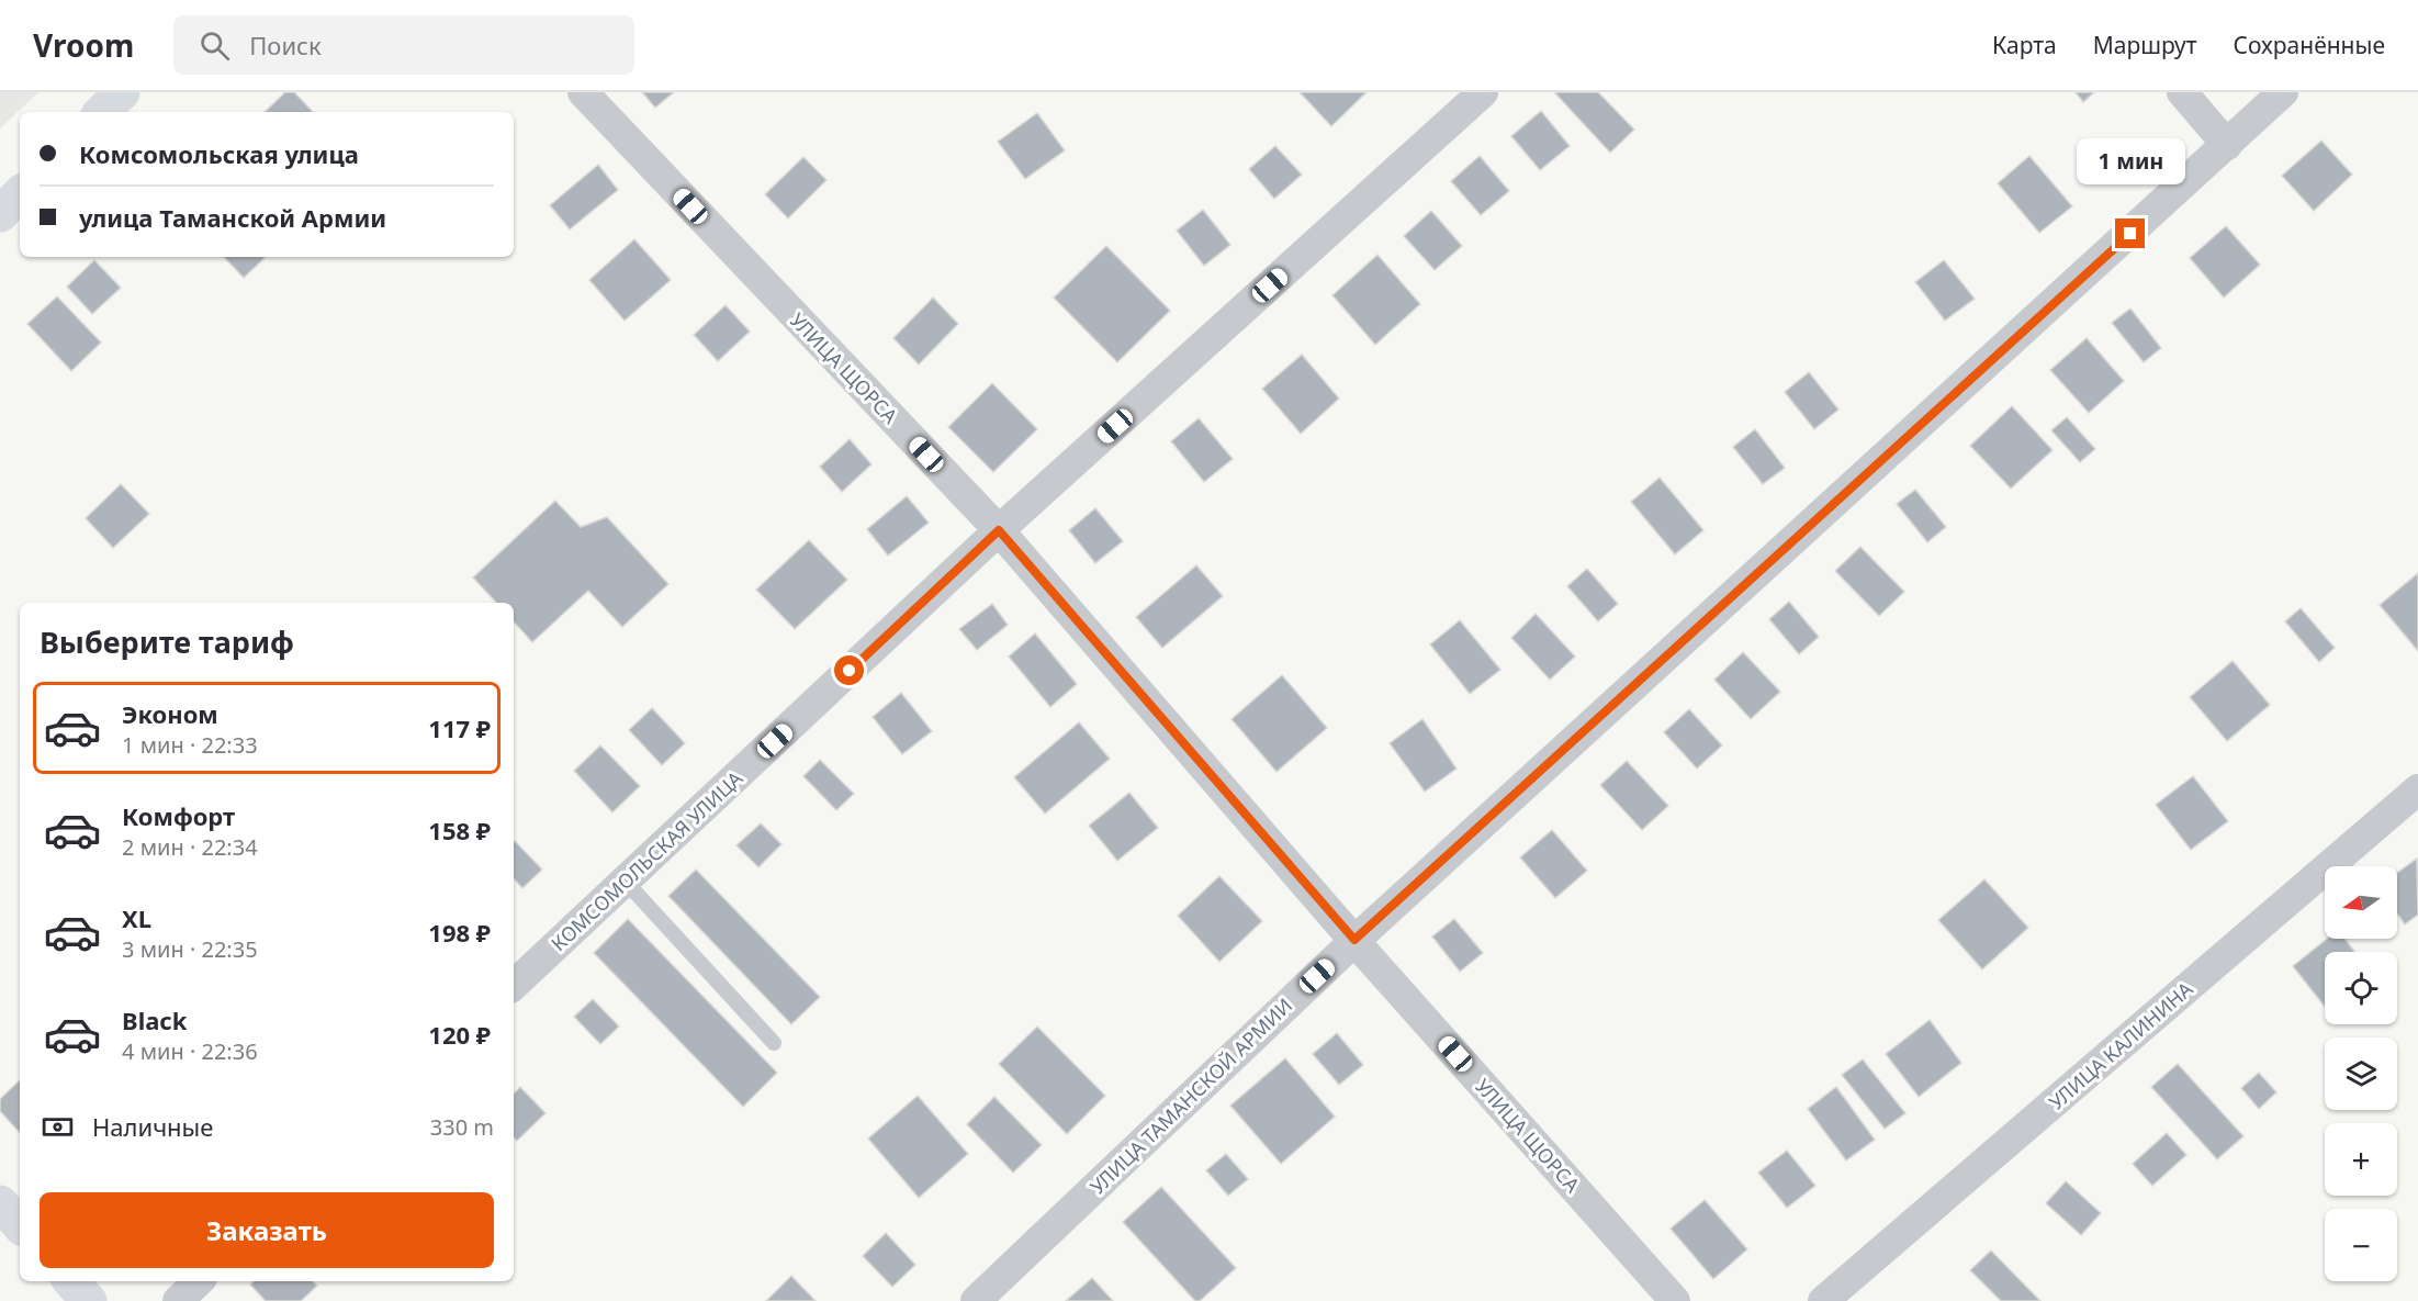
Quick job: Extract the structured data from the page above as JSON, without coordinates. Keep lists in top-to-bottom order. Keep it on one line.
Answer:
{"streets":{"street":["УЛИЦА ЩОРСА","КОМСОМОЛЬСКАЯ УЛИЦА","УЛИЦА КАЛИНИНА","УЛИЦА ТАМАНСКОЙ АРМИИ"]},"crossings":[["УЛИЦА ЩОРСА","КОМСОМОЛЬСКАЯ УЛИЦА"],["УЛИЦА ЩОРСА","УЛИЦА ТАМАНСКОЙ АРМИИ"]],"north":"left","page":{"header":"Vroom","search":"Поиск","nav":["Карта","Маршрут","Сохранённые"],"banner":["Комсомольская улица","улица Таманской Армии"],"bubble":"1 мин","heading":"Выберите тариф","list":[{"name":"Эконом","note":"1 мин · 22:33","value":"117 ₽"},{"name":"Комфорт","note":"2 мин · 22:34","value":"158 ₽"},{"name":"XL","note":"3 мин · 22:35","value":"198 ₽"},{"name":"Black","note":"4 мин · 22:36","value":"120 ₽"}],"map_buttons":["+","−"],"pay":["Наличные","330 m"],"buttons":"Заказать"}}
